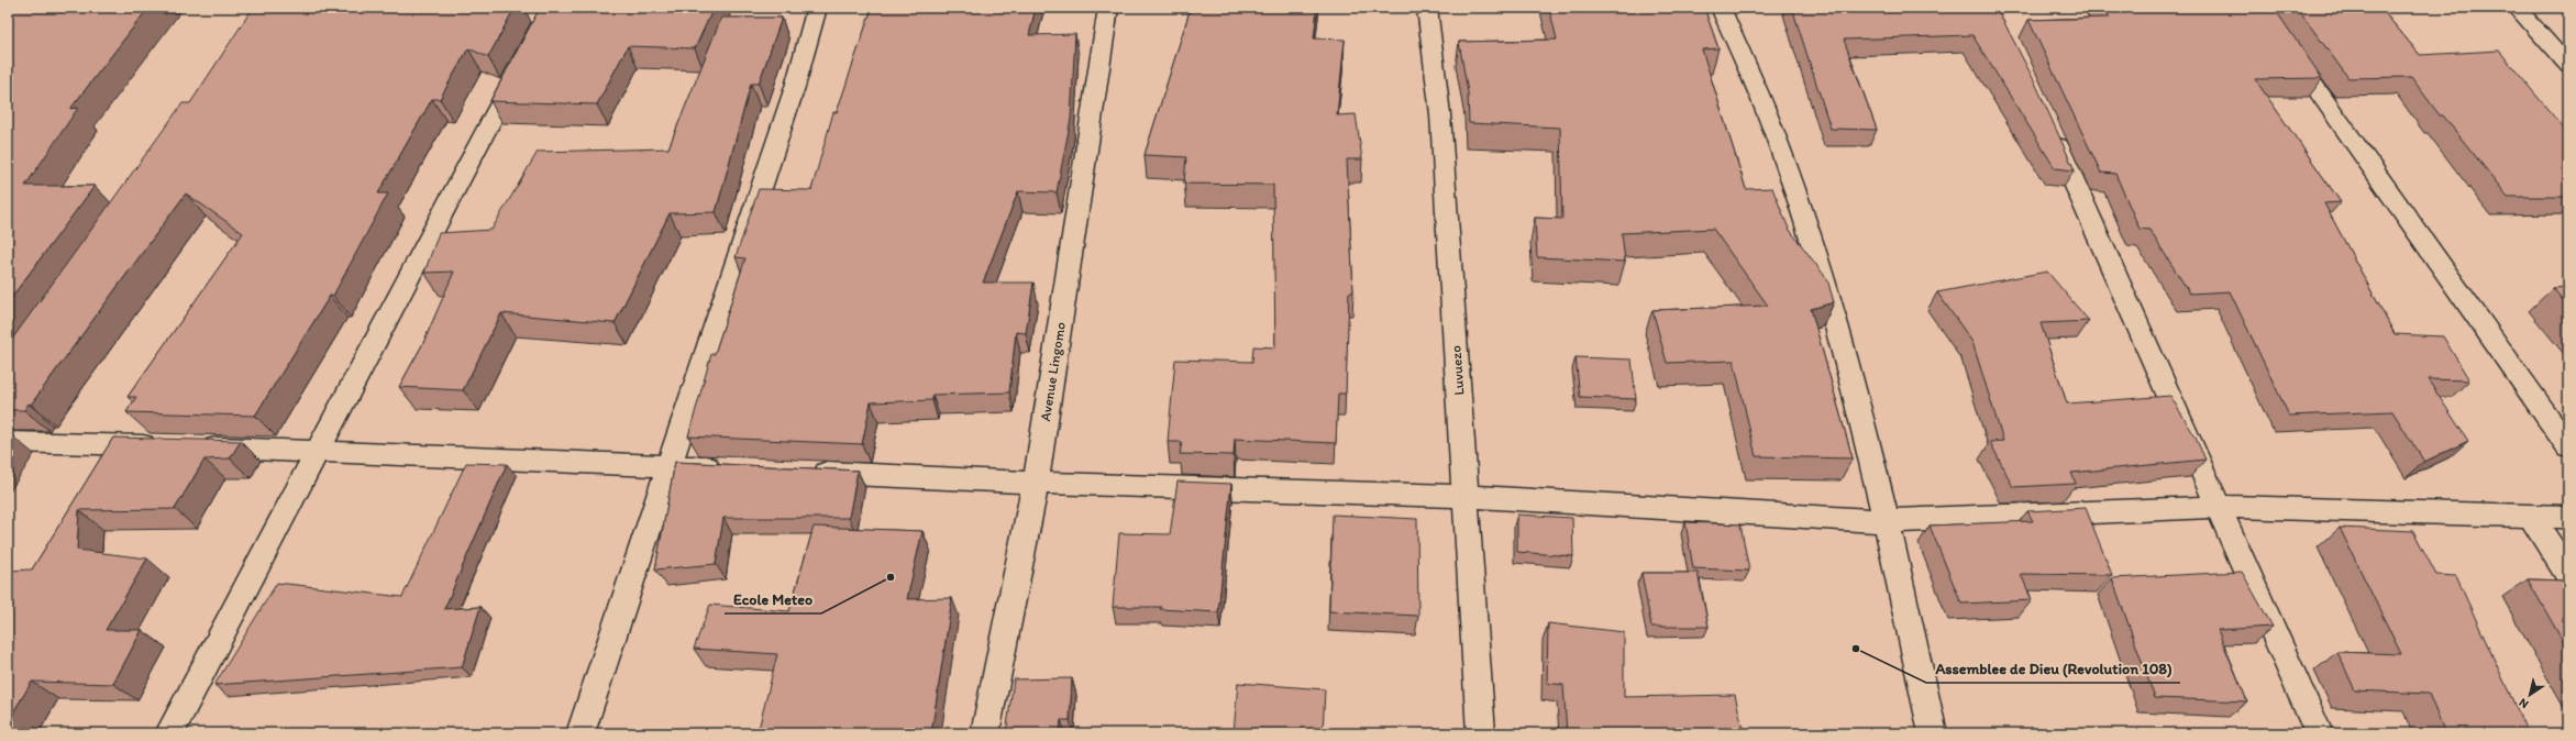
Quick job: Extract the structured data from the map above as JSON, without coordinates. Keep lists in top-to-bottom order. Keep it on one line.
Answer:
{"streets":{"street":["Luvuezo","Avenue Lingomo"]},"places":["Ecole Meteo","Assemblee de Dieu (Revolution 108)"],"north":"bottom left"}
